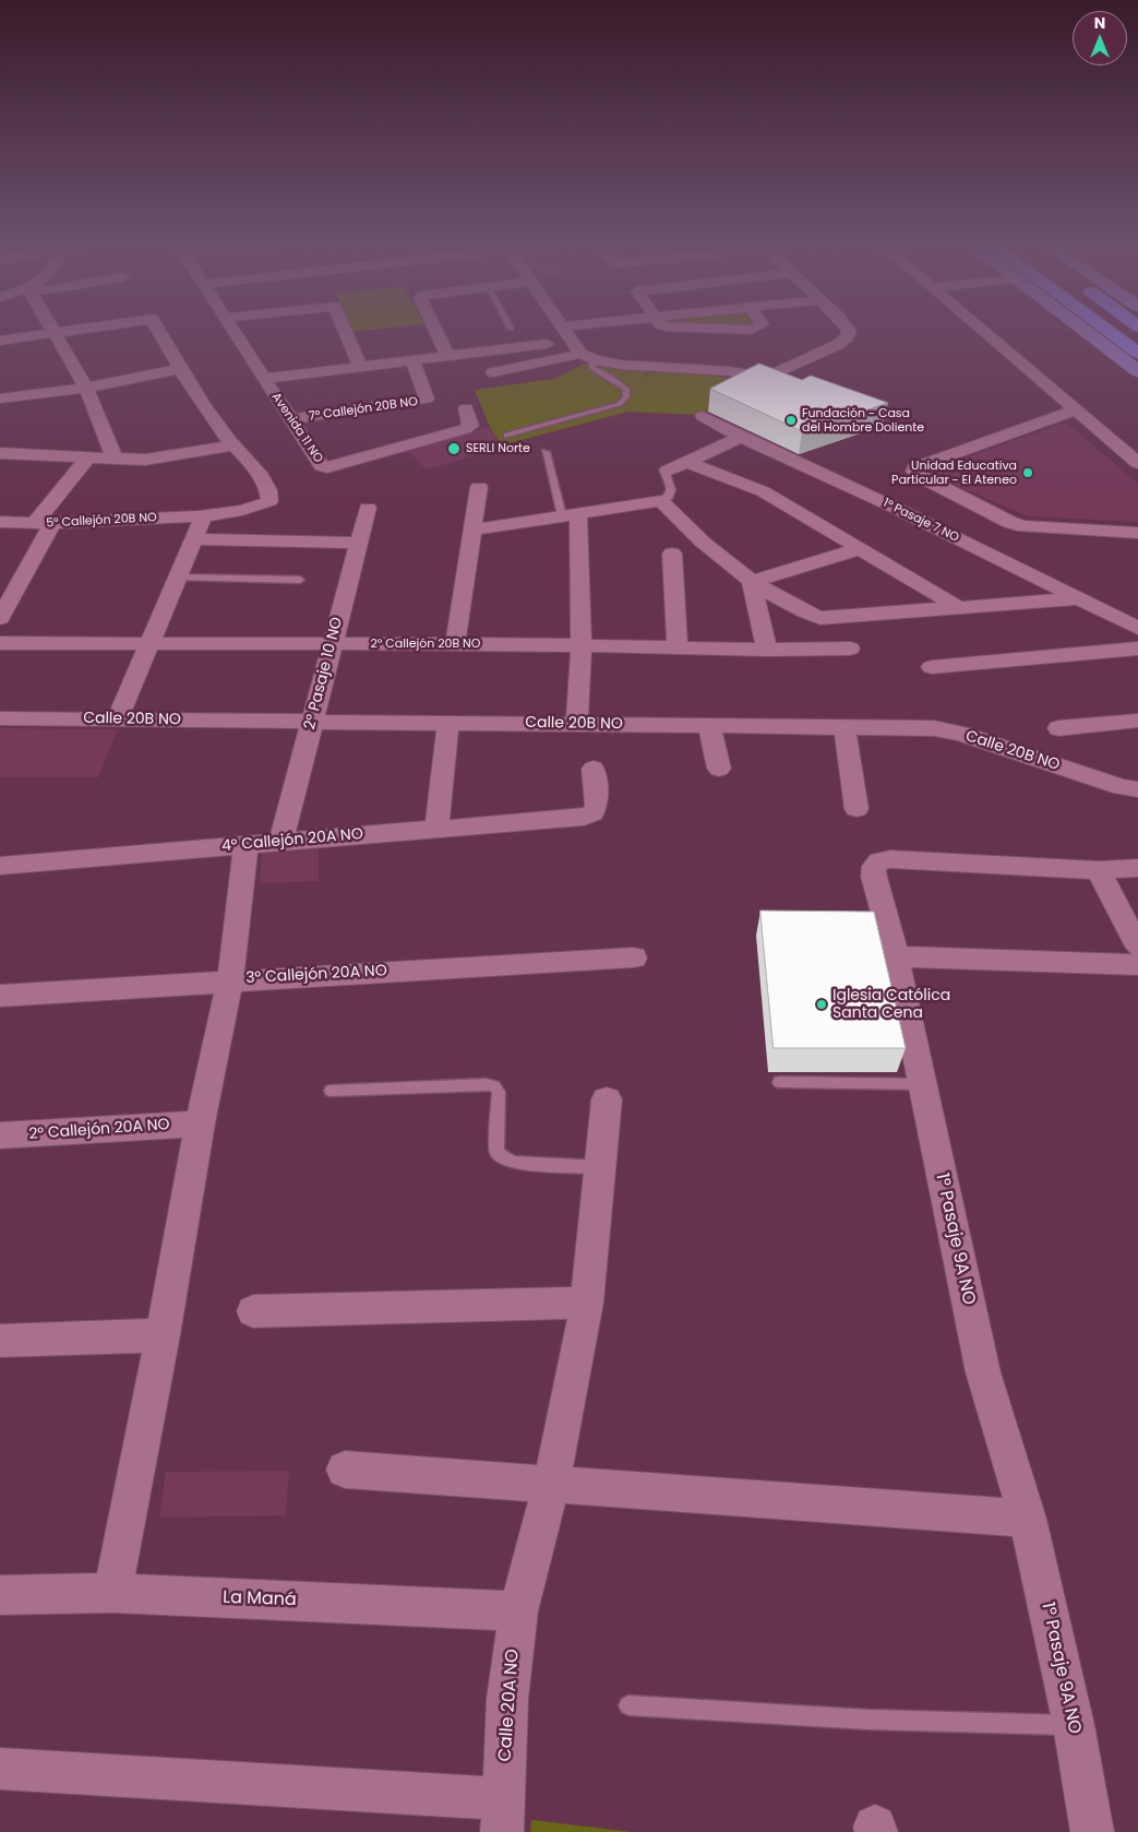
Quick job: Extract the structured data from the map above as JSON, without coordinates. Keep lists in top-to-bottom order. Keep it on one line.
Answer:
{"streets":{"street":["7° Callejón 20B NO","Avenida 11 NO","5° Callejón 20B NO","1° Pasaje 7 NO","2° Callejón 20B NO","2° Pasaje 10 NO","Calle 20B NO","4° Callejón 20A NO","3° Callejón 20A NO","2° Callejón 20A NO","1º Pasaje 9A NO","La Maná","Calle 20A NO"]},"crossings":[["7° Callejón 20B NO","Avenida 11 NO"],["2° Callejón 20B NO","2° Pasaje 10 NO"],["2° Pasaje 10 NO","Calle 20B NO"],["2° Pasaje 10 NO","4° Callejón 20A NO"],["La Maná","Calle 20A NO"]],"places":["Fundación - Casa del Hombre Doliente","SERLI Norte","Unidad Educativa Particular - El Ateneo","Iglesia Católica Santa Cena"],"north":"top"}
